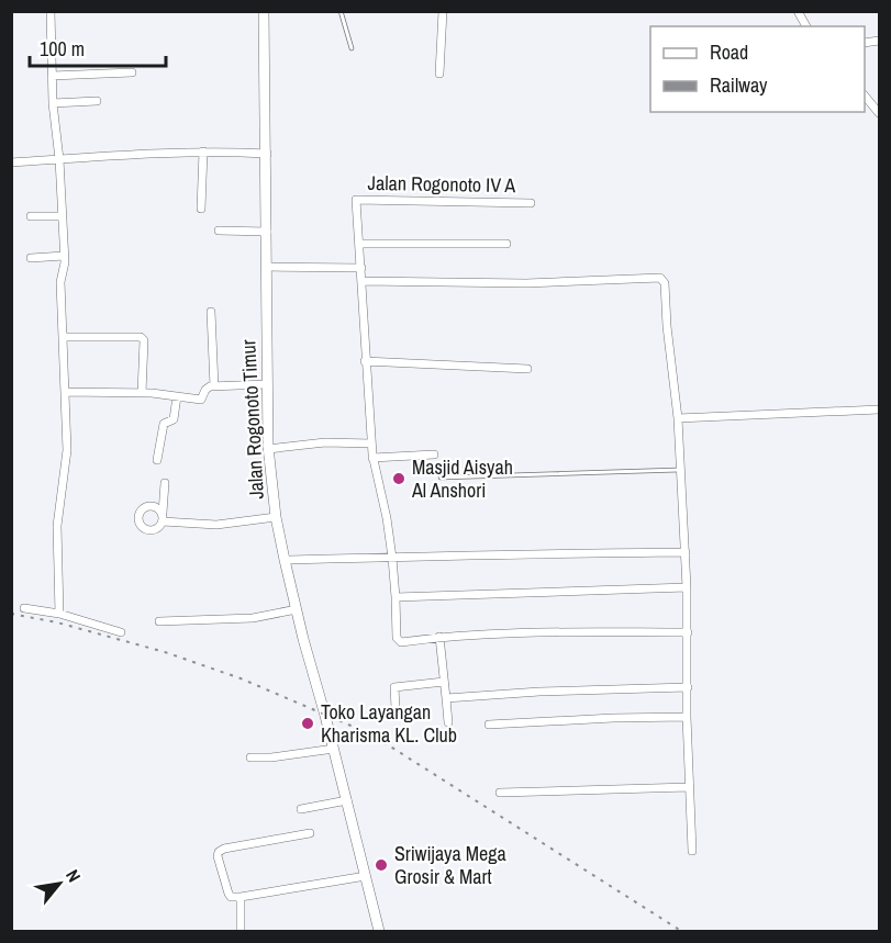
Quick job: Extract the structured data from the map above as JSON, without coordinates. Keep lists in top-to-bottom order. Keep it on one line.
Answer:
{"streets":{"main road":["Jalan Rogonoto Timur"],"street":["Jalan Rogonoto IV A"]},"places":["Masjid Aisyah Al Anshori","Toko Layangan Kharisma KL. Club","Sriwijaya Mega Grosir & Mart"],"legend":["Road","Railway"],"scale_bar":"100 m","north":"top right"}
